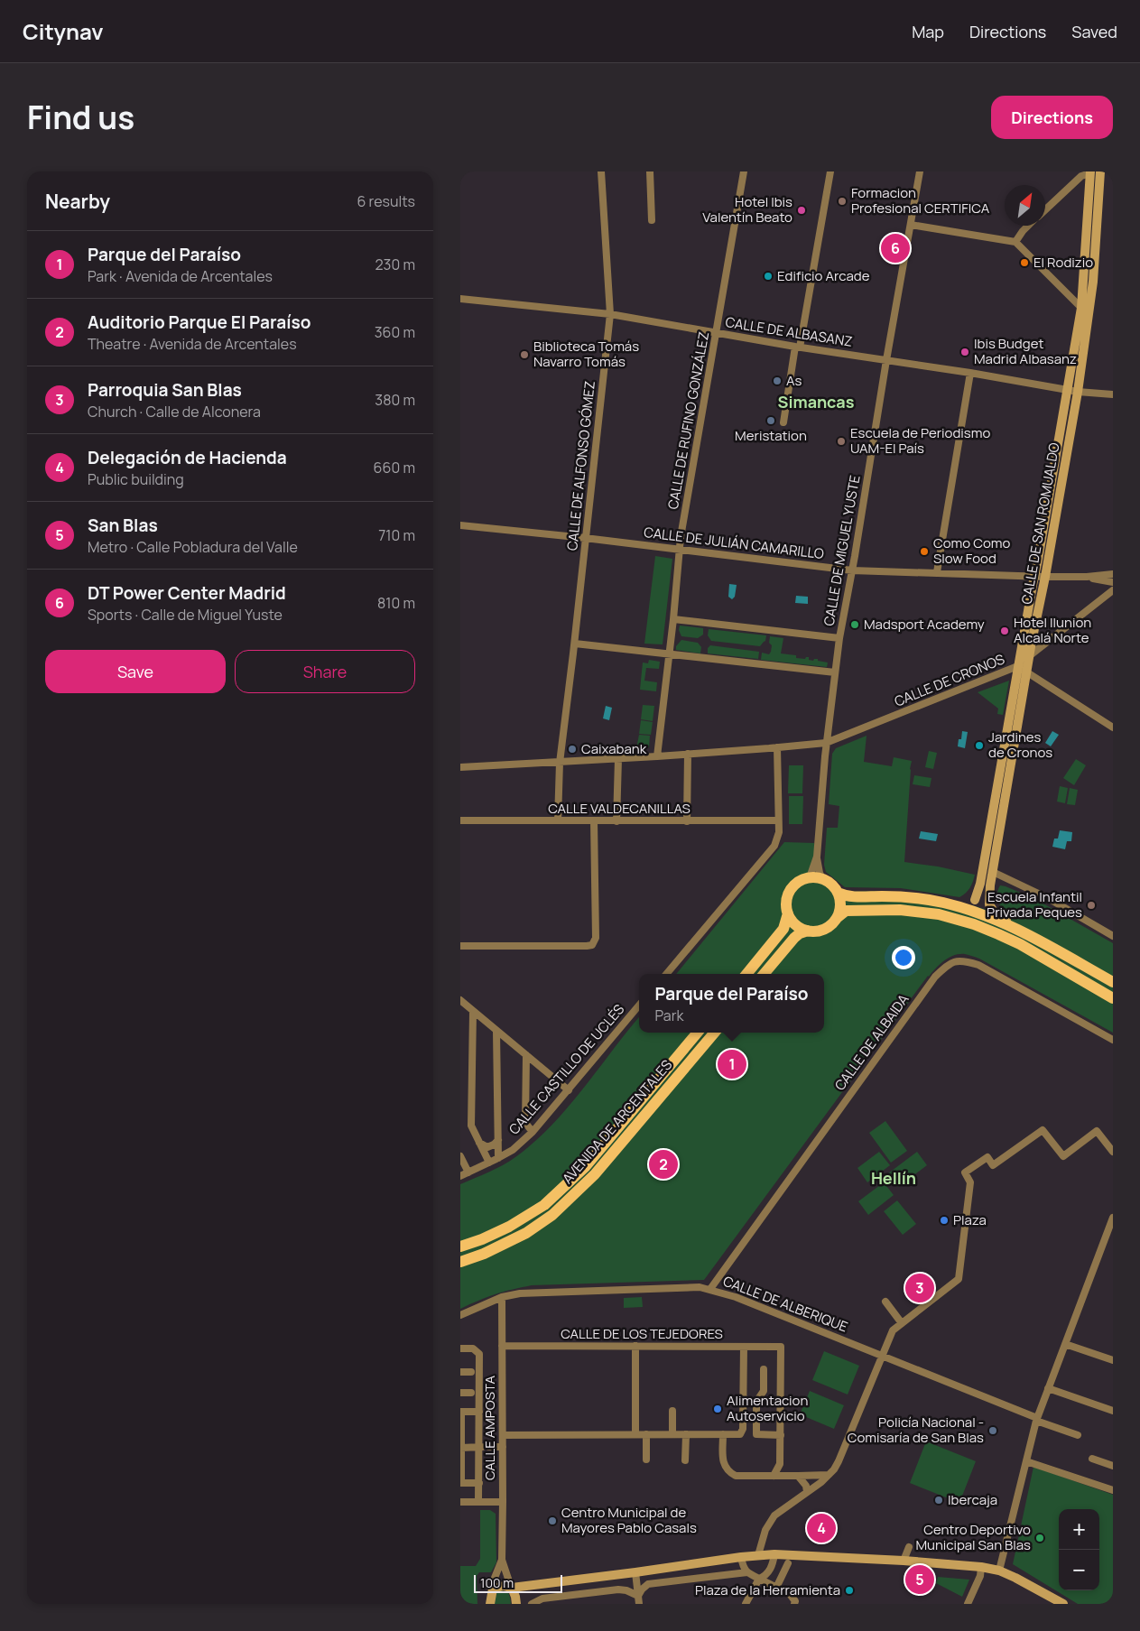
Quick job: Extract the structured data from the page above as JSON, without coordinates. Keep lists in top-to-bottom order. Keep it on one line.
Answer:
{"streets":{"main road":["CALLE DE SAN ROMUALDO","AVENIDA DE ARCENTALES"],"street":["CALLE DE ALBASANZ","CALLE DE RUFINO GONZÁLEZ","CALLE DE ALFONSO GÓMEZ","CALLE DE JULIÁN CAMARILLO","CALLE DE MIGUEL YUSTE","CALLE DE CRONOS","CALLE VALDECANILLAS","CALLE DE ALBAIDA","CALLE CASTILLO DE UCLÉS","CALLE DE ALBERIQUE","CALLE DE LOS TEJEDORES","CALLE AMPOSTA"]},"crossings":[["CALLE DE ALBASANZ","CALLE DE RUFINO GONZÁLEZ"],["CALLE DE ALBASANZ","CALLE DE ALFONSO GÓMEZ"],["CALLE DE ALBASANZ","CALLE DE SAN ROMUALDO"],["CALLE DE ALBASANZ","CALLE DE MIGUEL YUSTE"],["CALLE DE RUFINO GONZÁLEZ","CALLE DE JULIÁN CAMARILLO"],["CALLE DE RUFINO GONZÁLEZ","CALLE DE CRONOS"],["CALLE DE ALFONSO GÓMEZ","CALLE DE JULIÁN CAMARILLO"],["CALLE DE ALFONSO GÓMEZ","CALLE DE CRONOS"],["CALLE DE ALFONSO GÓMEZ","CALLE VALDECANILLAS"],["CALLE DE SAN ROMUALDO","CALLE DE JULIÁN CAMARILLO"],["CALLE DE SAN ROMUALDO","CALLE DE CRONOS"],["CALLE DE JULIÁN CAMARILLO","CALLE DE MIGUEL YUSTE"],["CALLE DE MIGUEL YUSTE","CALLE DE CRONOS"],["CALLE DE ALBAIDA","CALLE DE ALBERIQUE"],["CALLE DE ALBERIQUE","CALLE AMPOSTA"],["CALLE DE LOS TEJEDORES","CALLE AMPOSTA"]],"districts":["Simancas","Hellín"],"places":["Formacion Profesional CERTIFICA","Hotel Ibis Valentín Beato","El Rodizio","Edificio Arcade","Ibis Budget Madrid Albasanz","Biblioteca Tomás Navarro Tomás","As","Meristation","Escuela de Periodismo UAM-El País","Como Como Slow Food","Madsport Academy","Hotel Ilunion Alcalá Norte","Jardines de Cronos","Caixabank","Escuela Infantil Privada Peques","Plaza","Alimentacion Autoservicio","Policía Nacional - Comisaría de San Blas","Ibercaja","Centro Municipal de Mayores Pablo Casals","Centro Deportivo Municipal San Blas","Plaza de la Herramienta"],"scale_bar":"100 m","north":"top right","page":{"header":"Citynav","nav":["Map","Directions","Saved"],"title":"Find us","buttons":["Directions",["Save","Share"]],"heading":["Nearby","6 results"],"list":[{"mark":"1","name":"Parque del Paraíso","note":"Park · Avenida de Arcentales","value":"230 m"},{"mark":"2","name":"Auditorio Parque El Paraíso","note":"Theatre · Avenida de Arcentales","value":"360 m"},{"mark":"3","name":"Parroquia San Blas","note":"Church · Calle de Alconera","value":"380 m"},{"mark":"4","name":"Delegación de Hacienda","note":"Public building","value":"660 m"},{"mark":"5","name":"San Blas","note":"Metro · Calle Pobladura del Valle","value":"710 m"},{"mark":"6","name":"DT Power Center Madrid","note":"Sports · Calle de Miguel Yuste","value":"810 m"}],"pins":["6","1","2","3","4","5"],"popup":["Parque del Paraíso","Park"],"map_buttons":["+","−"],"scale":"100 m"}}
